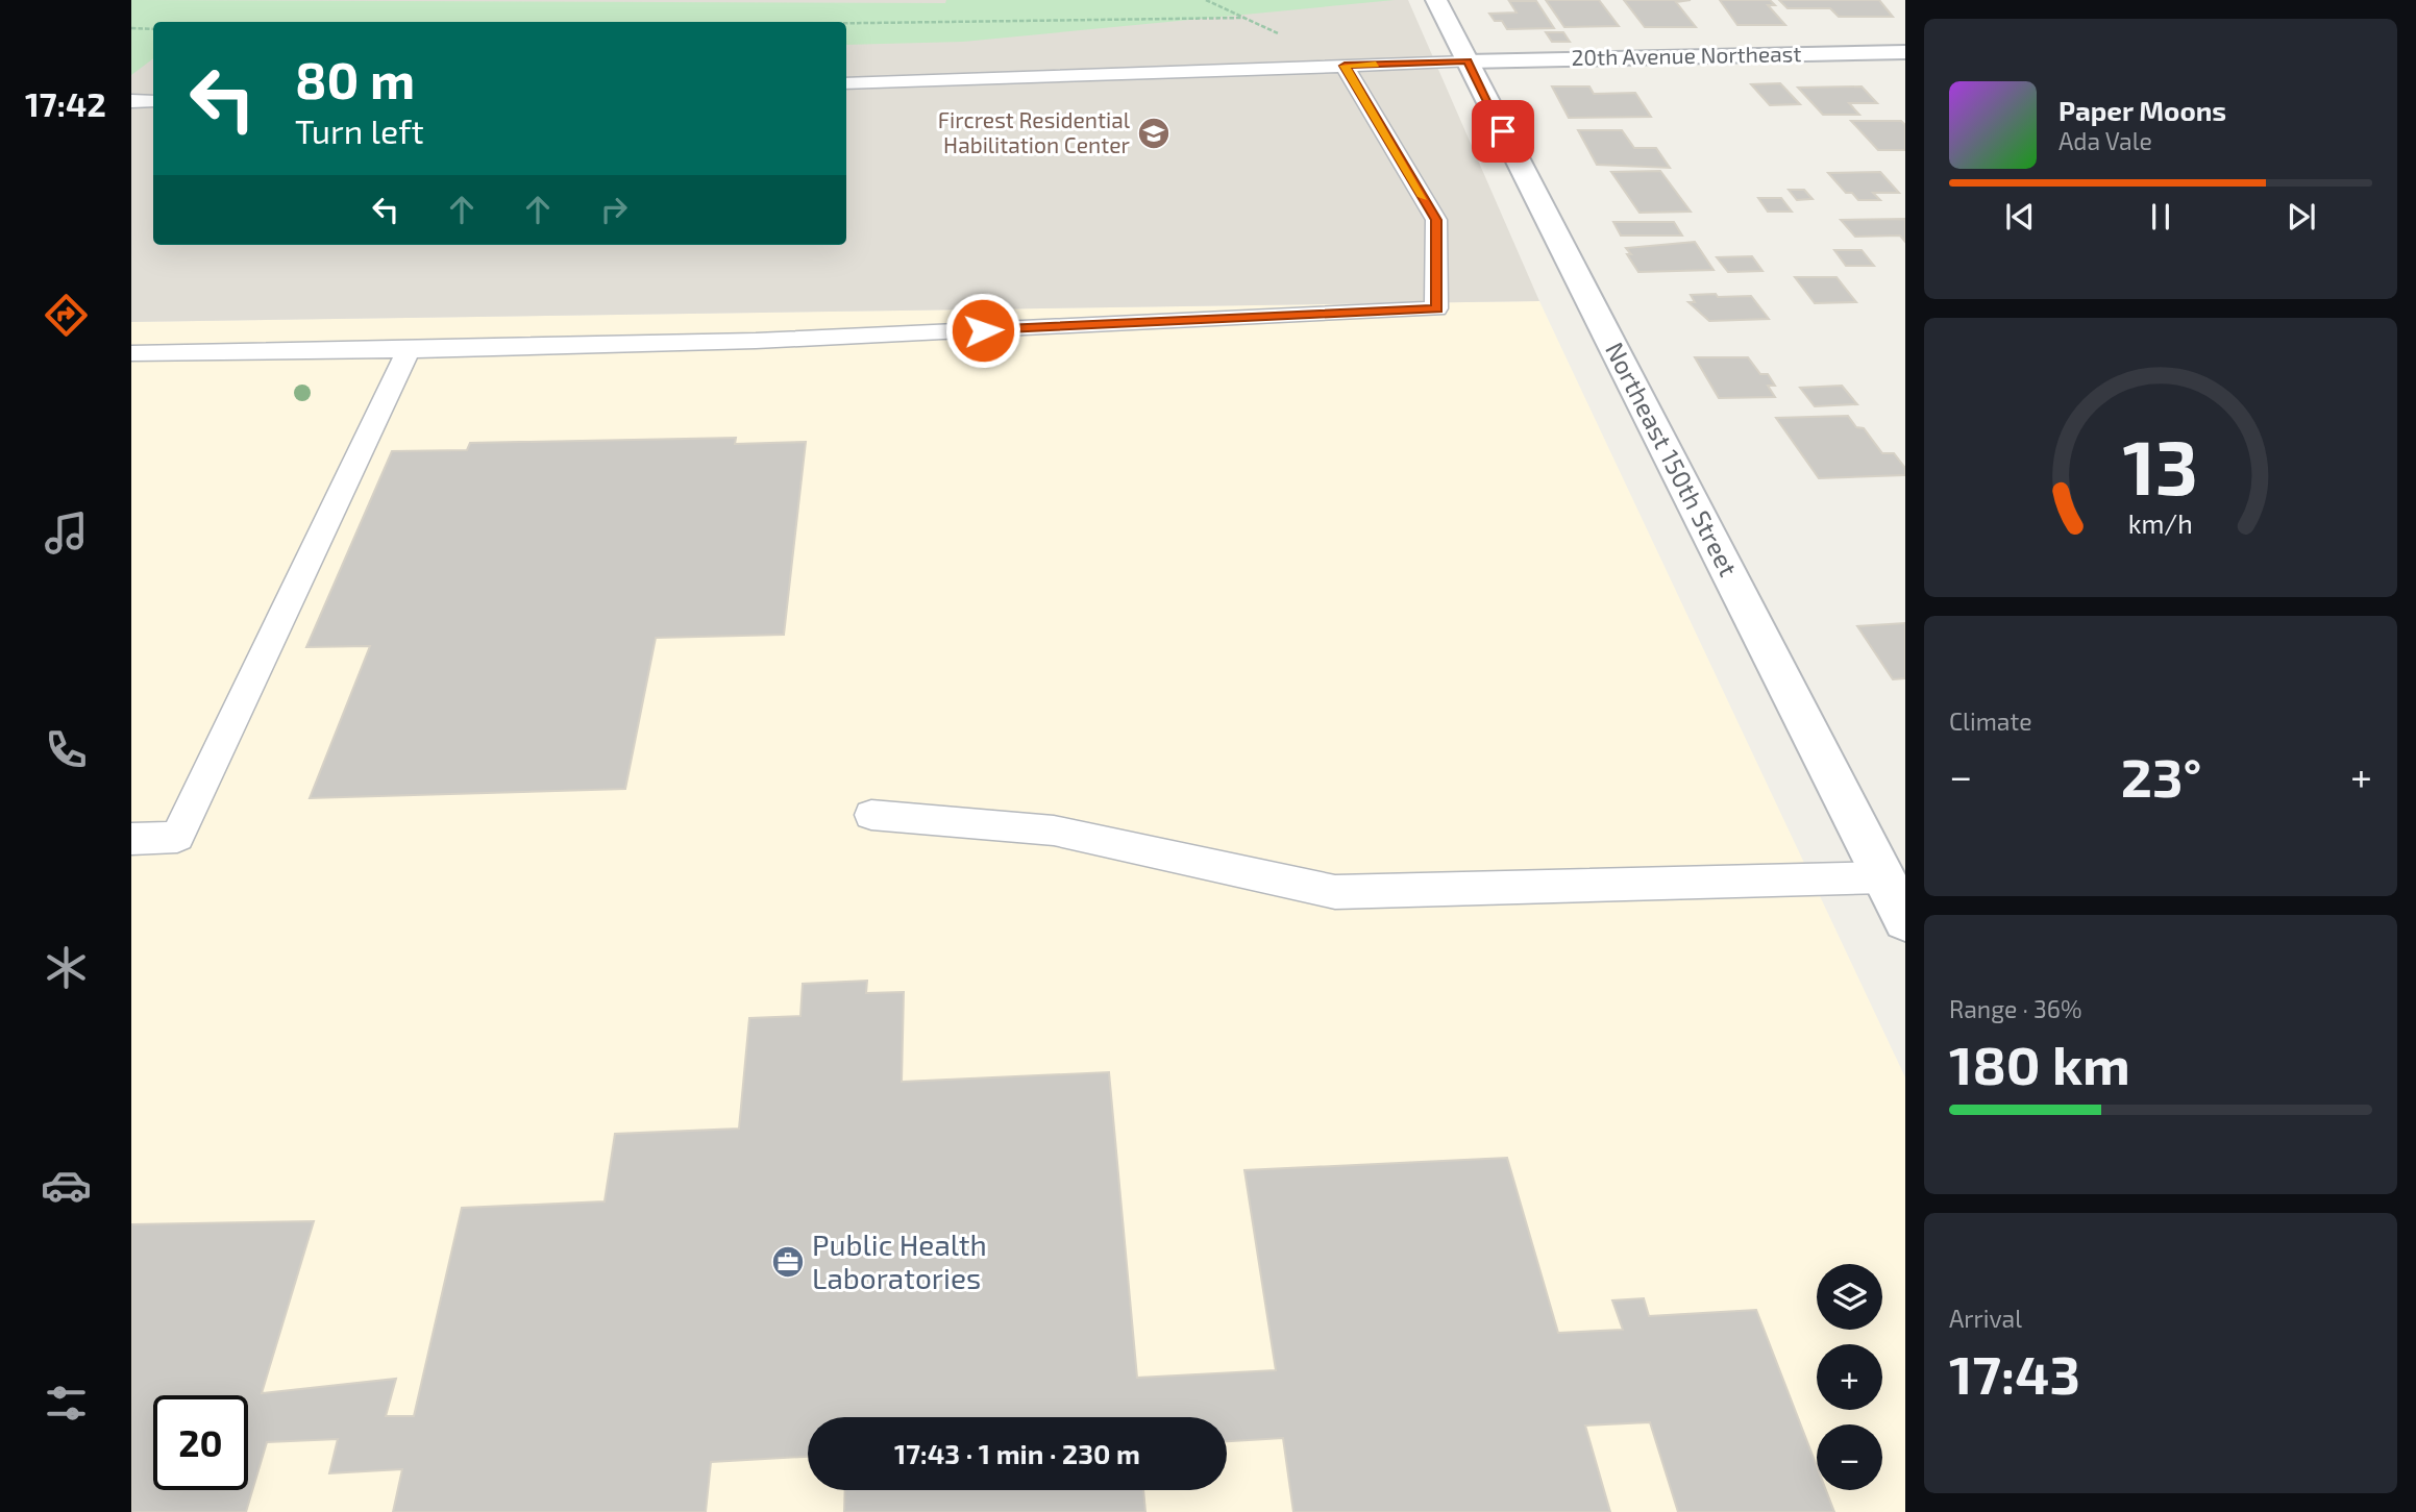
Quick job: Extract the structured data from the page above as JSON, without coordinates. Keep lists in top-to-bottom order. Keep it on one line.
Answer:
{"streets":{"street":["20th Avenue Northeast","Northeast 150th Street"]},"crossings":[["20th Avenue Northeast","Northeast 150th Street"]],"places":{"school or university":["Fircrest Residential Habilitation Center"],"office":["Public Health Laboratories"]},"page":{"tabs":"17:42","turn":["80 m","Turn left"],"song":["Paper Moons","Ada Vale"],"tile":["Climate",["Range · 36%","180 km"],["Arrival","17:43"]],"heat":["−","23°","+"],"map_buttons":["+","−"],"limit":"20","trip":"17:43 · 1 min · 230 m","gauge":["13","km/h"]}}
